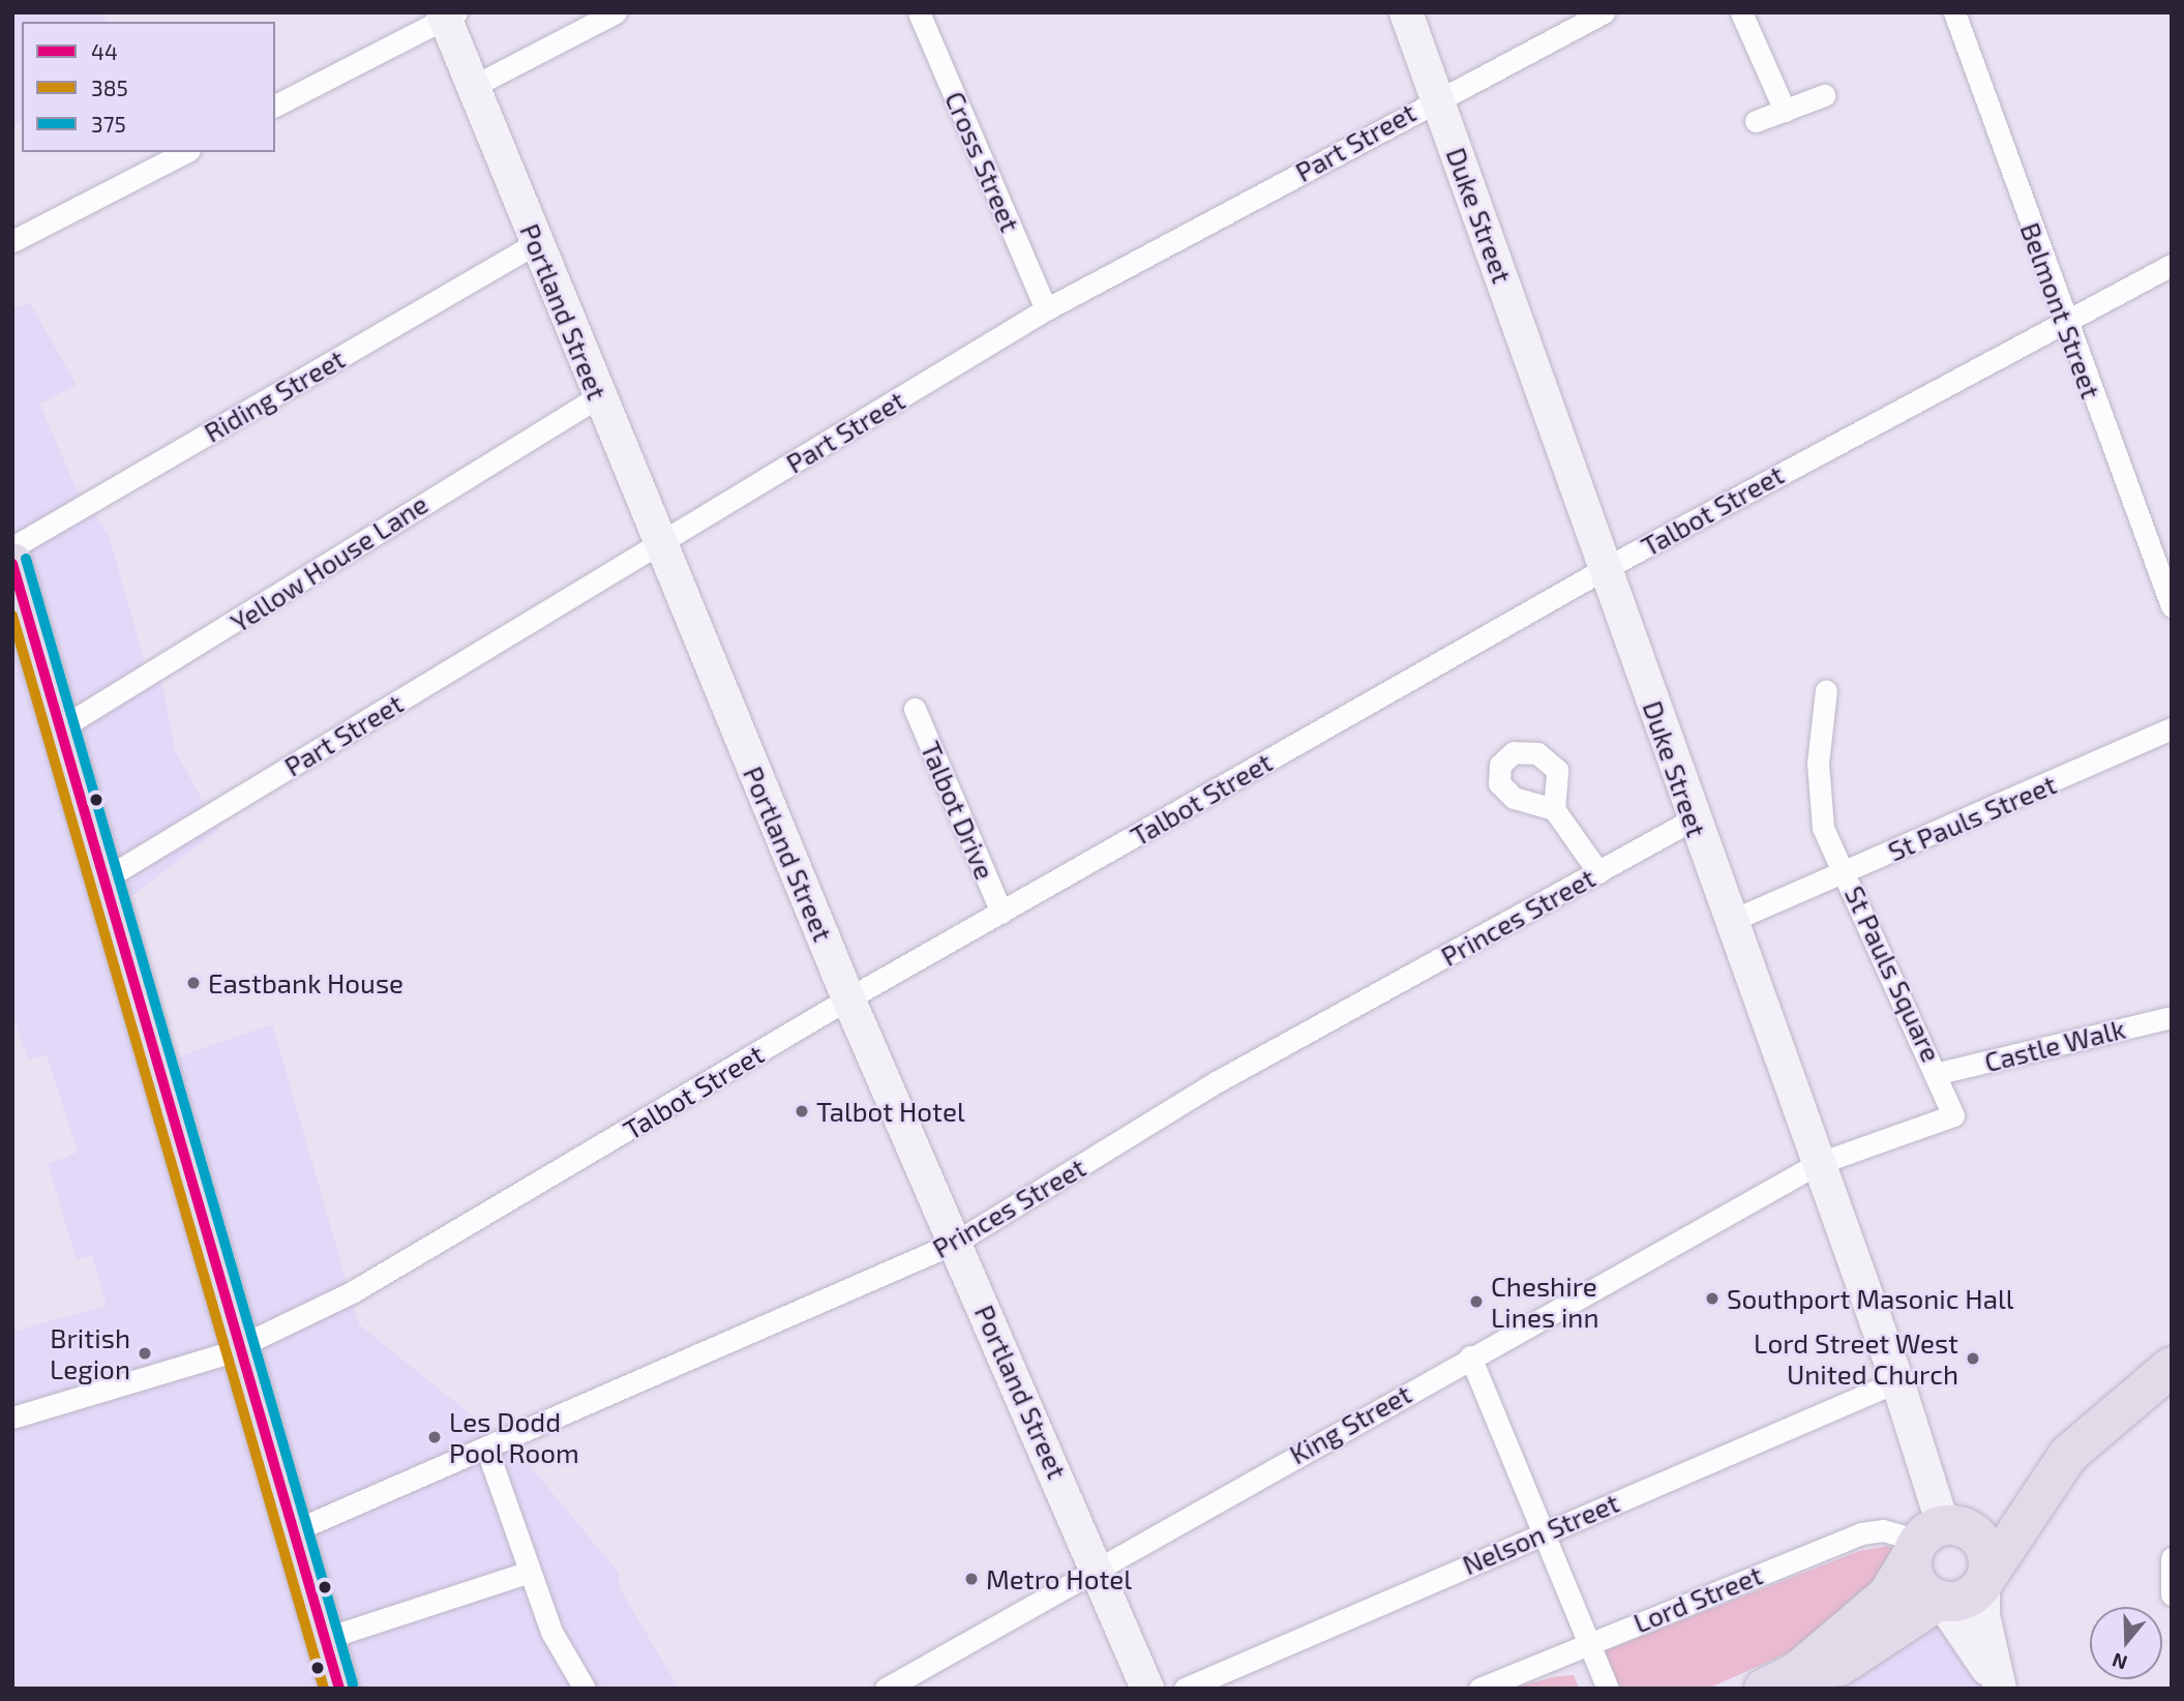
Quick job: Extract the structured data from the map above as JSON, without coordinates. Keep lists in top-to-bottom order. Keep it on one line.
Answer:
{"streets":{"street":["Part Street","Cross Street","Duke Street","Belmont Street","Portland Street","Riding Street","Talbot Street","Yellow House Lane","Talbot Drive","St Pauls Street","Princes Street","St Pauls Square","Castle Walk","King Street","Nelson Street","Lord Street"]},"crossings":[["Part Street","Cross Street"],["Part Street","Duke Street"],["Part Street","Portland Street"],["Duke Street","Talbot Street"],["Duke Street","St Pauls Street"],["Duke Street","Princes Street"],["Duke Street","St Pauls Square"],["Duke Street","King Street"],["Duke Street","Nelson Street"],["Duke Street","Lord Street"],["Belmont Street","Talbot Street"],["Portland Street","Riding Street"],["Portland Street","Talbot Street"],["Portland Street","Yellow House Lane"],["Portland Street","Princes Street"],["Portland Street","King Street"],["Talbot Street","Talbot Drive"],["St Pauls Street","St Pauls Square"],["St Pauls Square","Castle Walk"],["St Pauls Square","King Street"]],"places":["Eastbank House","Talbot Hotel","Southport Masonic Hall","Cheshire Lines inn","British Legion","Lord Street West United Church","Les Dodd Pool Room","Metro Hotel"],"lines":["transit line 375","transit line 44","transit line 385"],"legend":["44","385","375"],"north":"bottom"}
